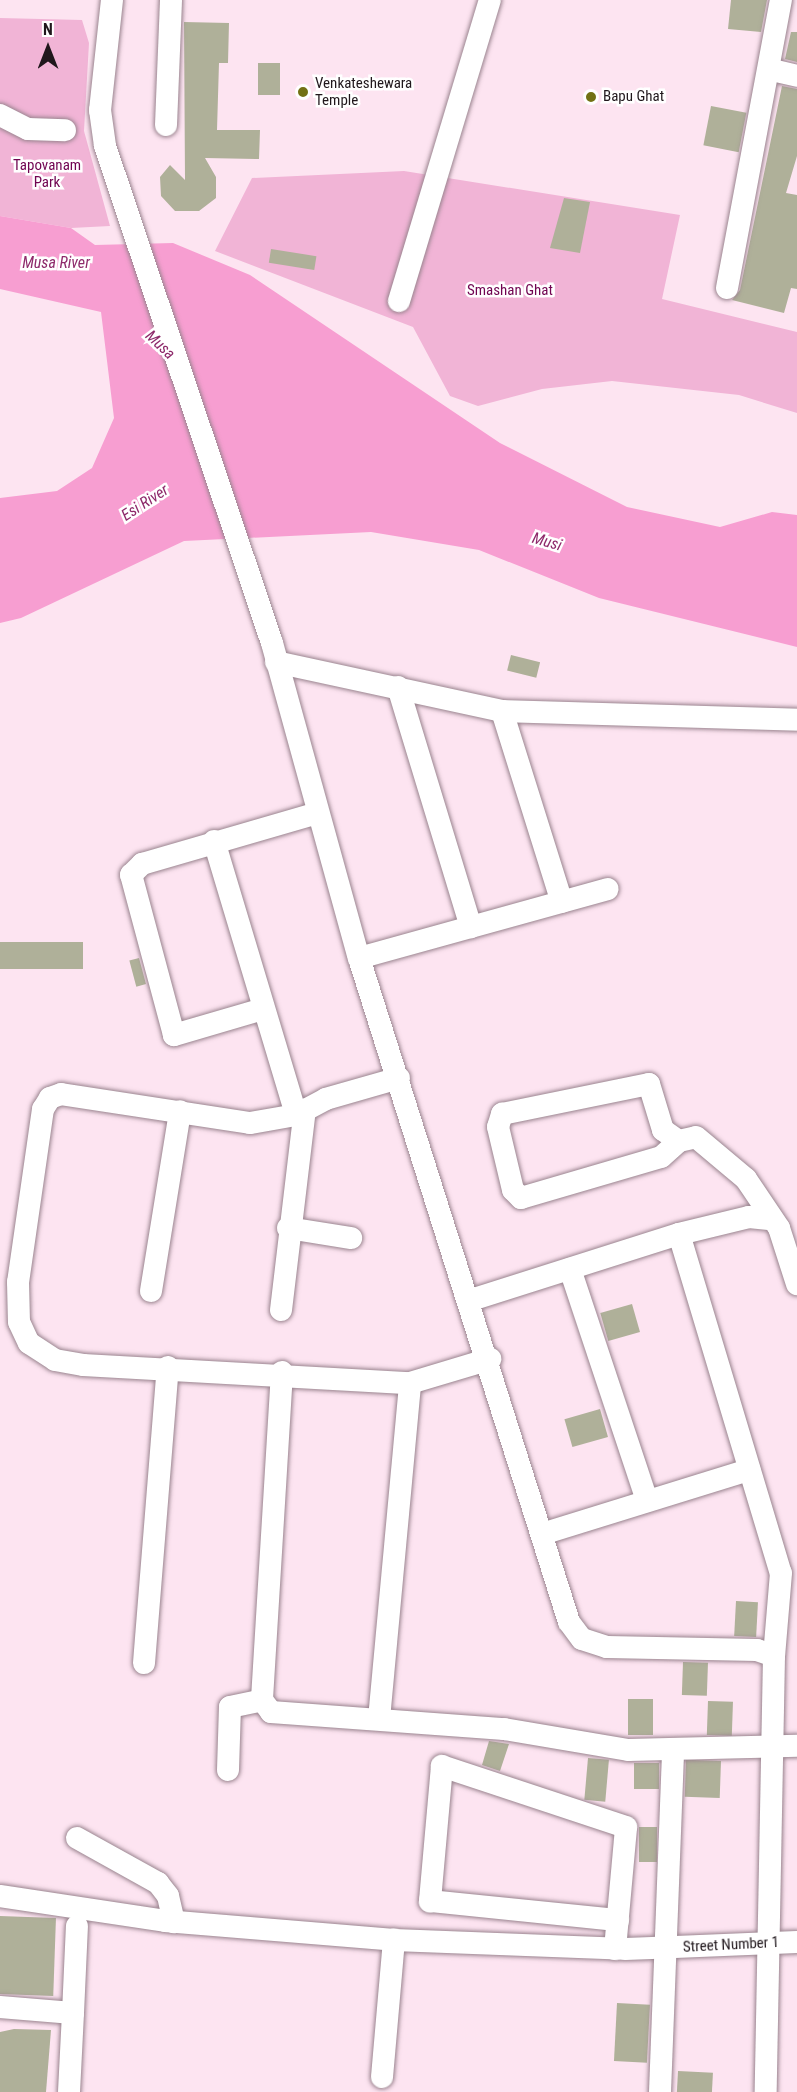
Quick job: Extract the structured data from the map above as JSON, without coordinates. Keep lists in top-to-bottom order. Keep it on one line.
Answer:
{"streets":{"street":["Street Number 1"]},"water":["Musa River","Musa","Esi River","Musi"],"parks":["Tapovanam Park","Smashan Ghat"],"places":["Venkateshewara Temple","Bapu Ghat"],"north":"top"}
